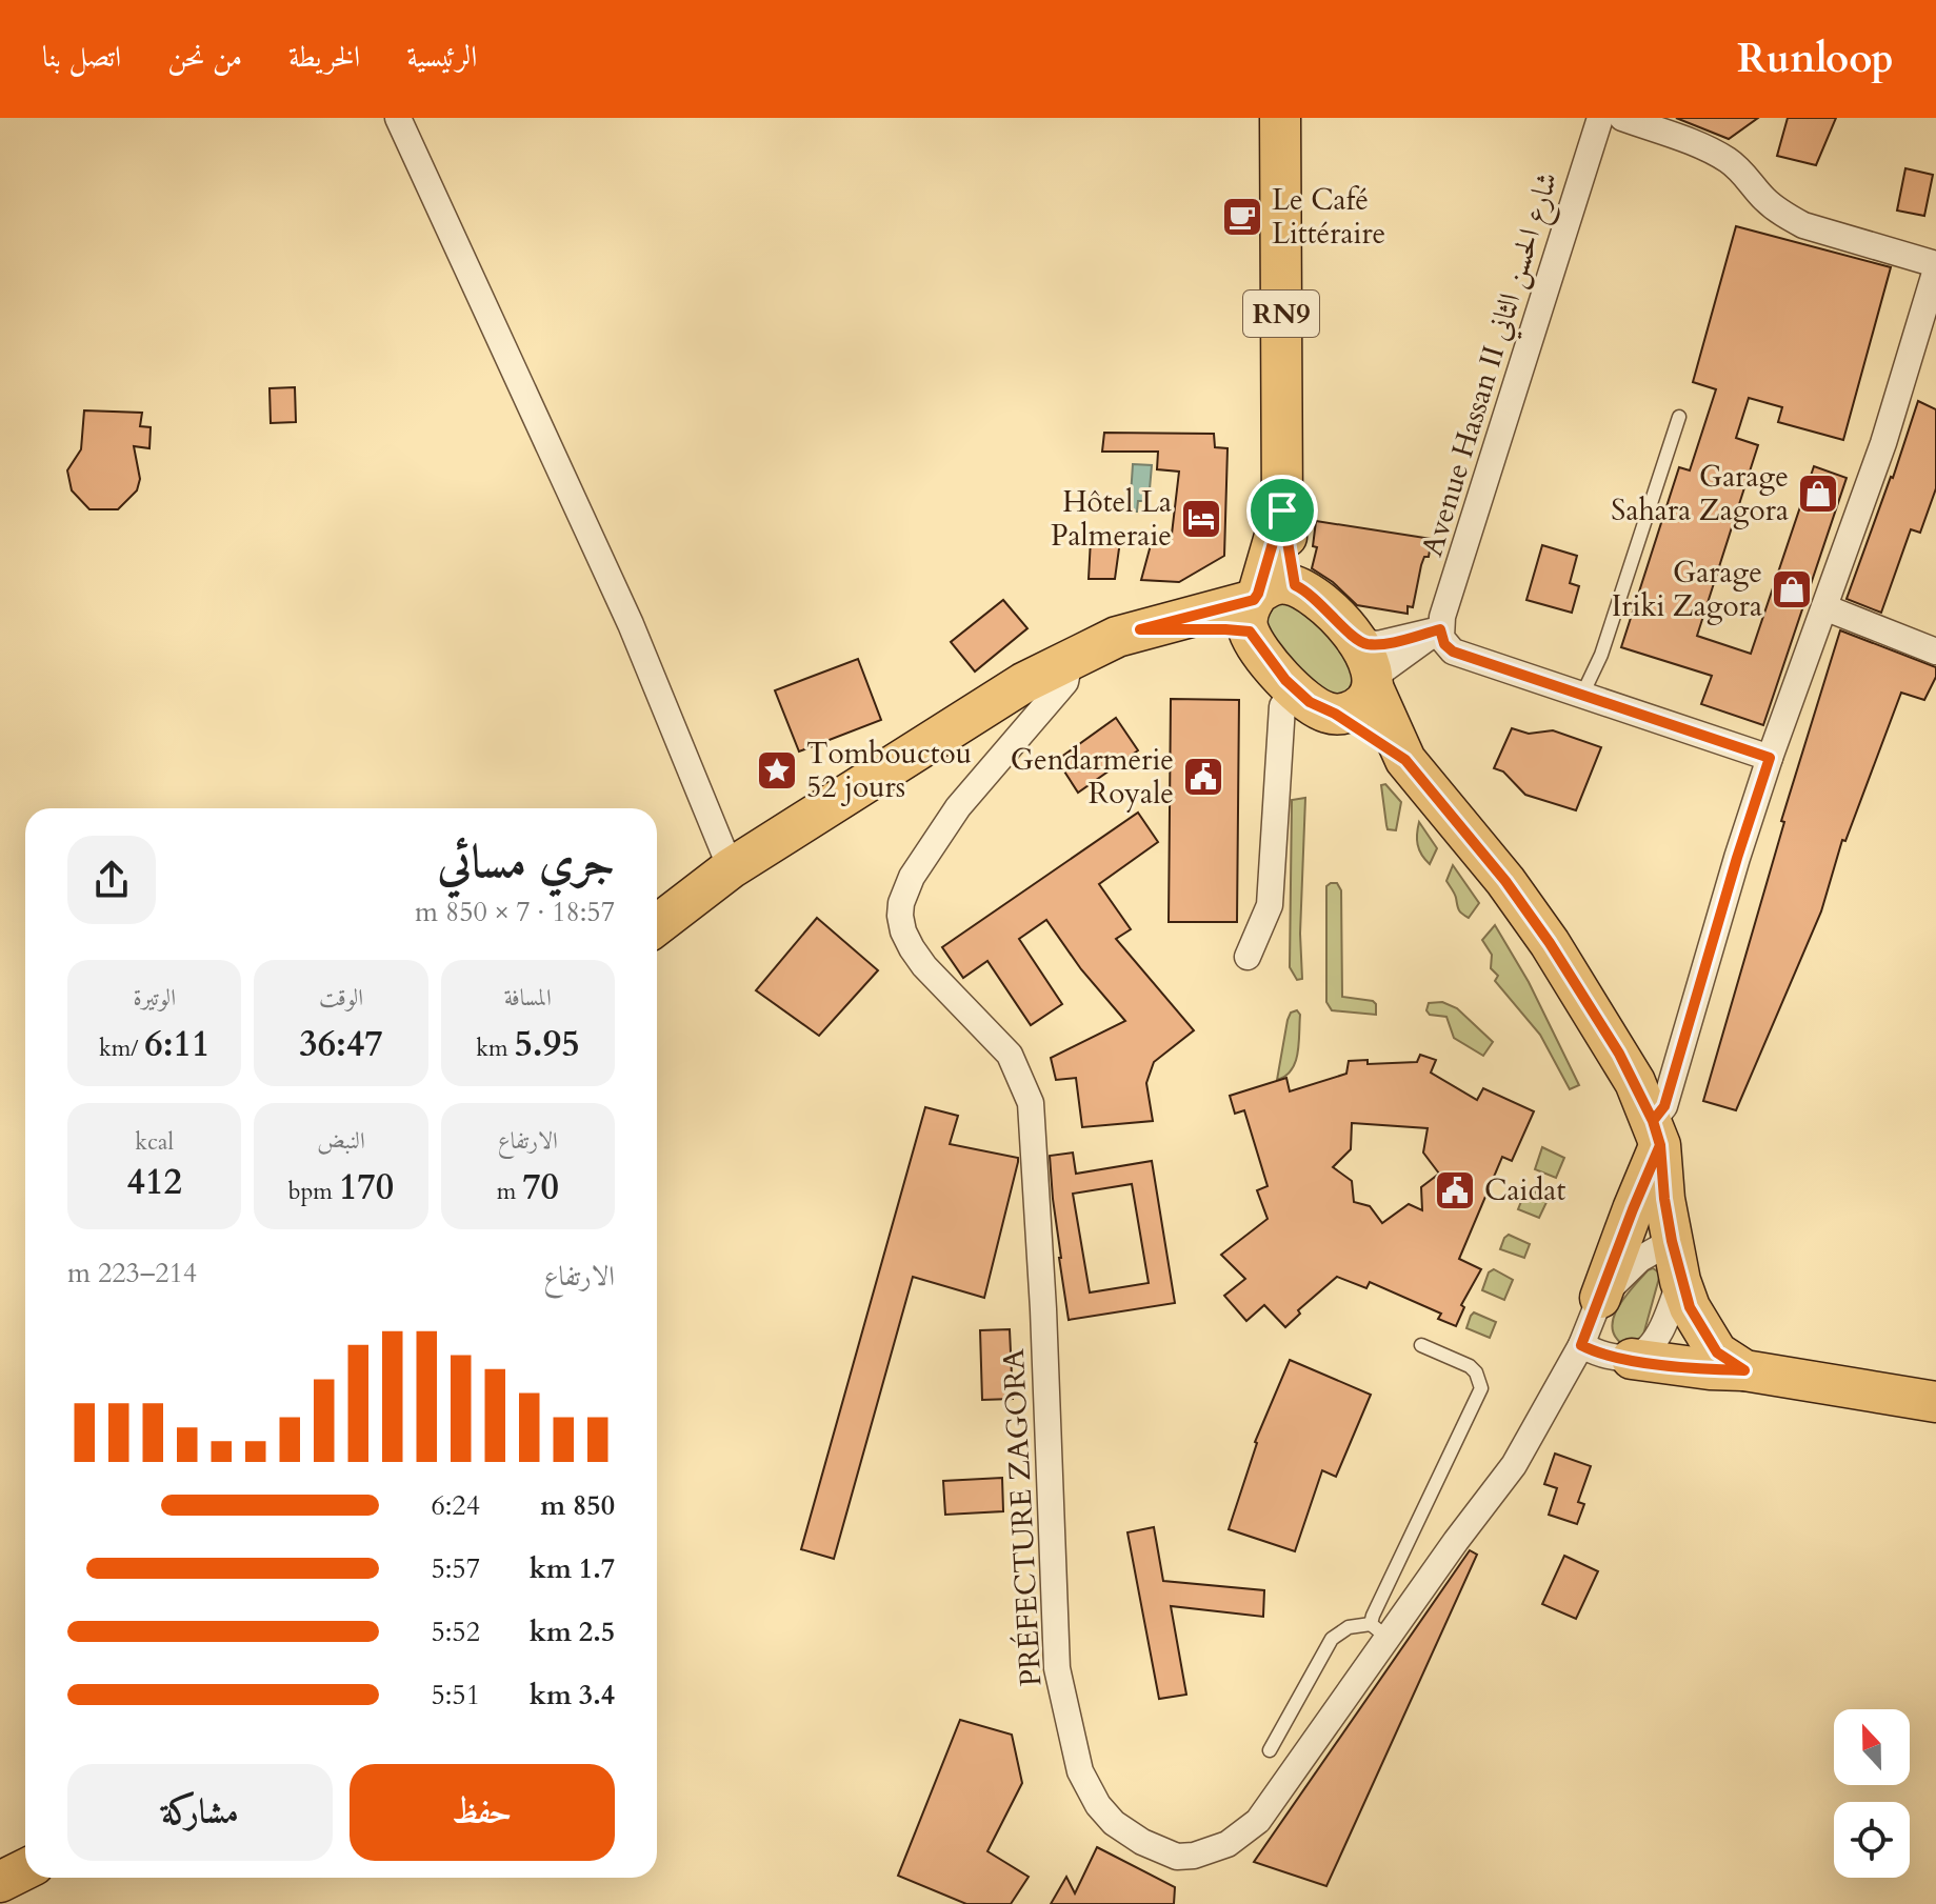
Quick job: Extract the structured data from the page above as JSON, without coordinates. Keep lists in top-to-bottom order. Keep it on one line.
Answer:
{"streets":{"main road":["RN9"],"street":["Avenue Hassan II شارع الحسن الثاني","PRÉFECTURE ZAGORA"]},"places":{"cafe":["Le Café Littéraire"],"shop":["Garage Sahara Zagora","Garage Iriki Zagora"],"hotel":["Hôtel La Palmeraie"],"place":["Tombouctou 52 jours"],"public building":["Gendarmerie Royale","Caidat"]},"north":"top","page":{"header":"Runloop","nav":["الرئيسية","الخريطة","من نحن","اتصل بنا"],"heading":["جري مسائي","18:57 · 7 × 850 m"],"stats":[["المسافة","5.95 km"],["الوقت","36:47"],["الوتيرة","6:11 /km"],["الارتفاع","70 m"],["النبض","170 bpm"],["kcal","412"]],"chart":["الارتفاع","214–223 m"],"list":[{"name":"850 m","note":"6:24"},{"name":"1.7 km","note":"5:57"},{"name":"2.5 km","note":"5:52"},{"name":"3.4 km","note":"5:51"}],"buttons":["حفظ","مشاركة"]}}
